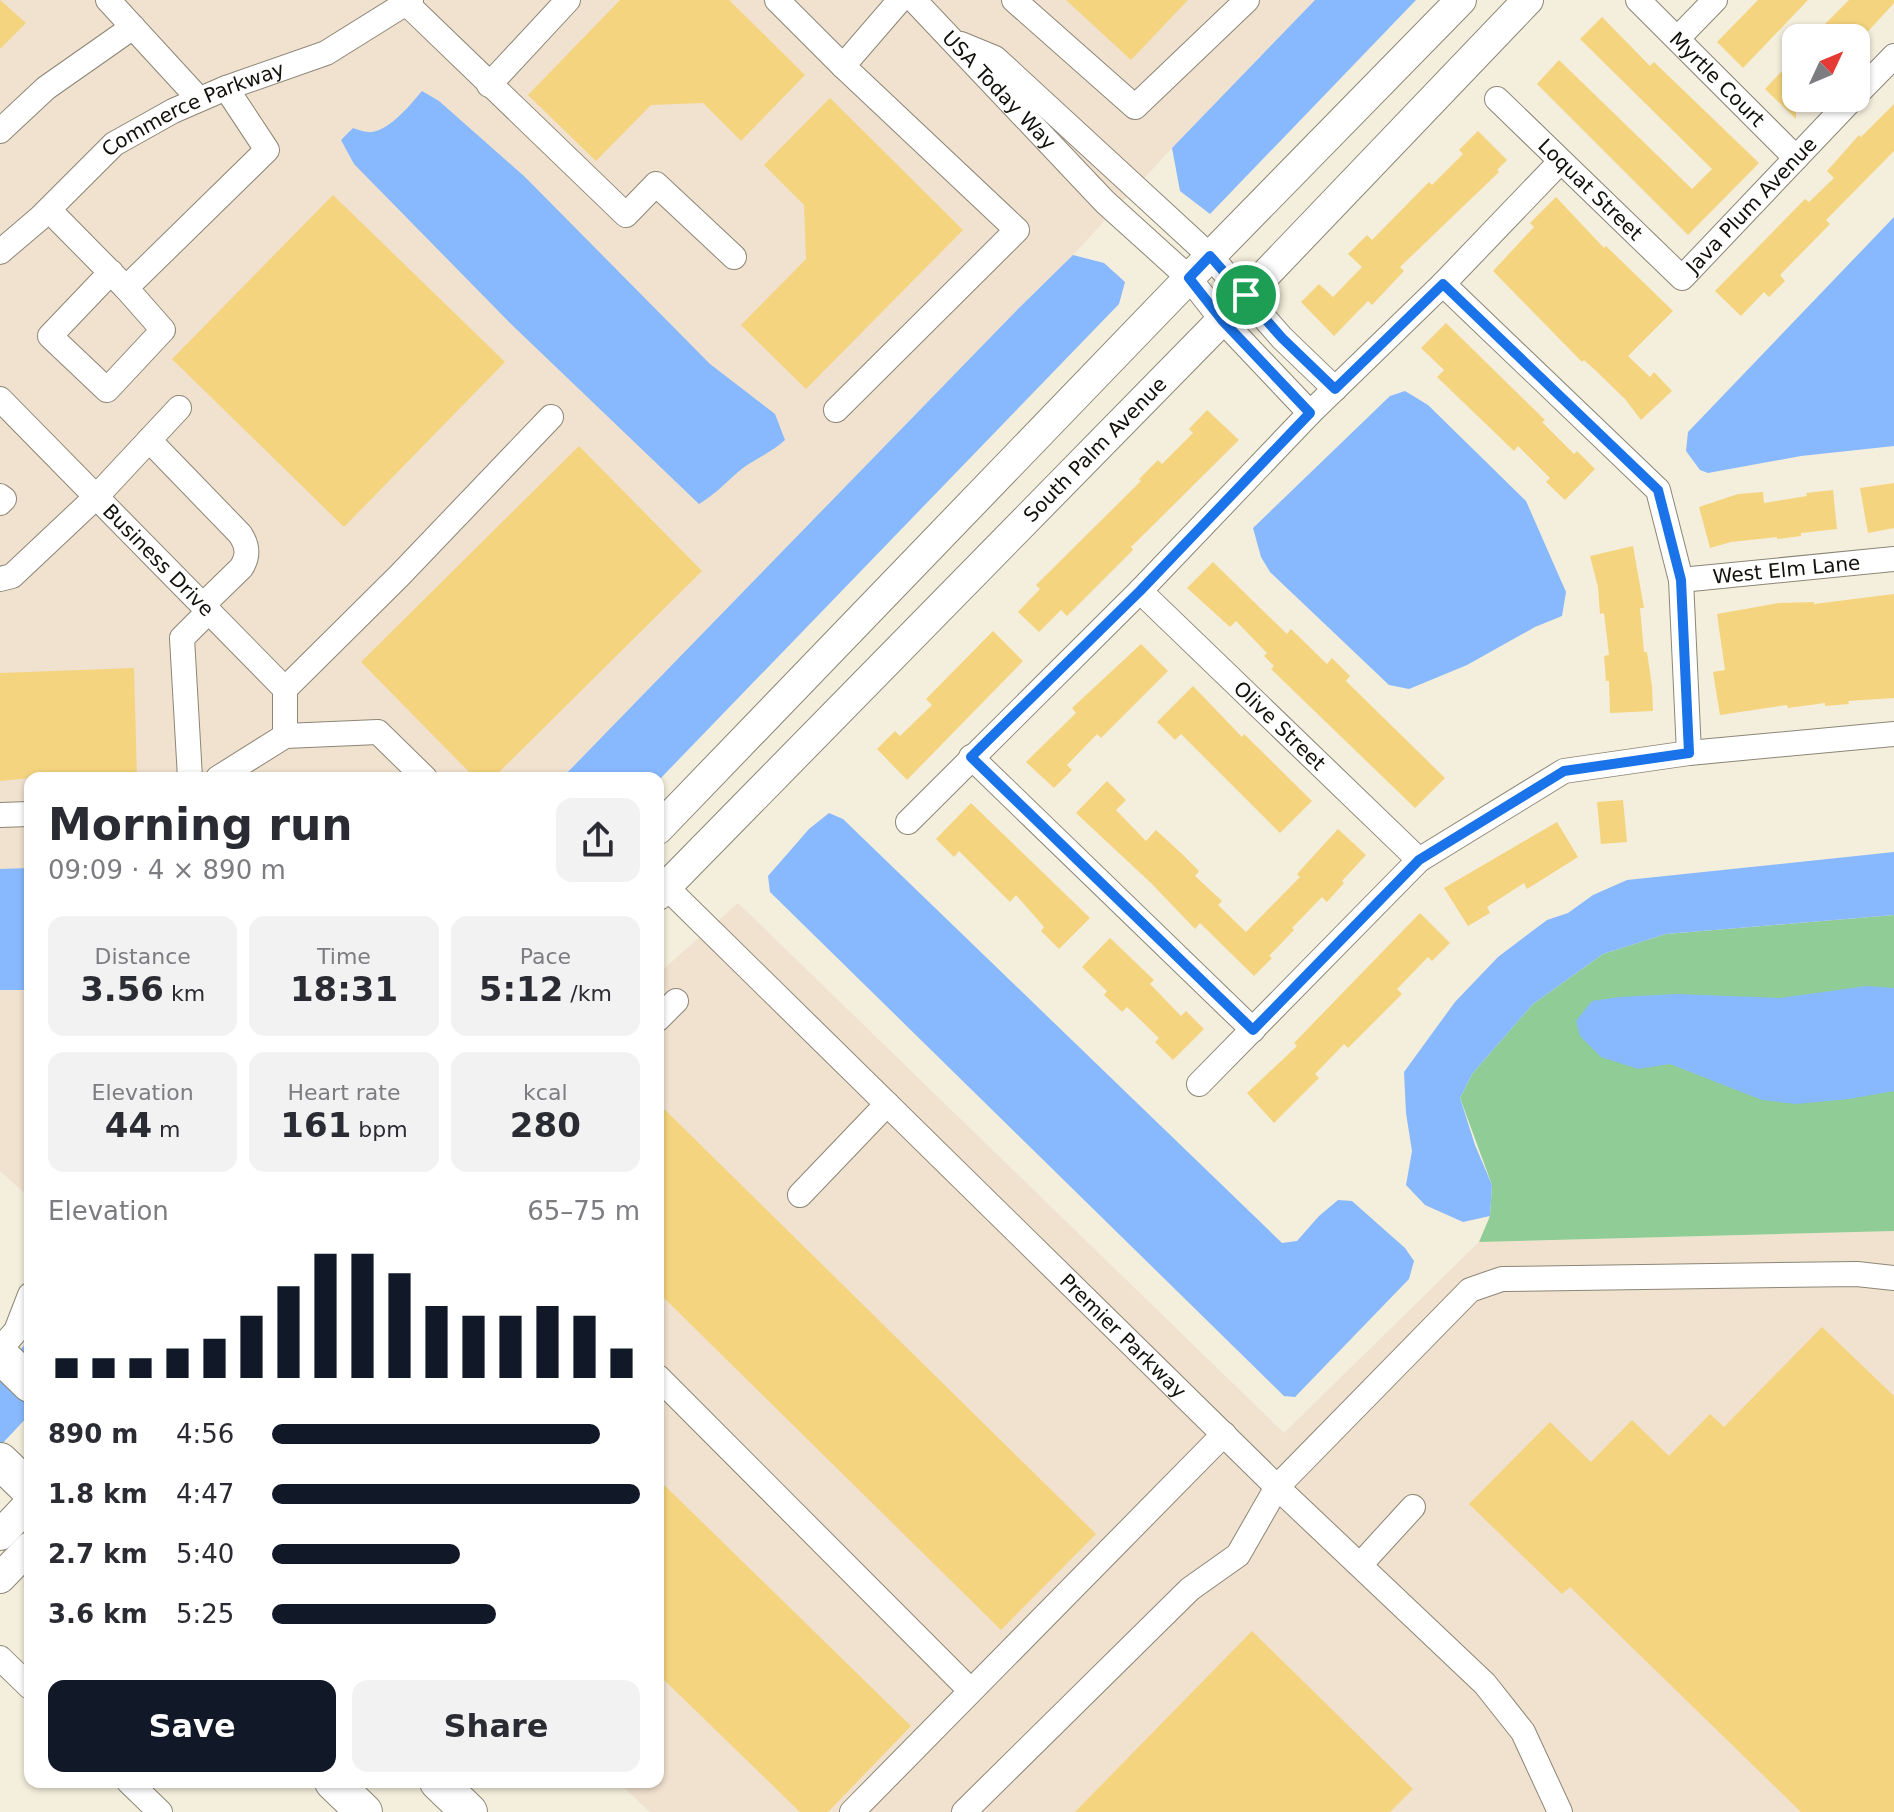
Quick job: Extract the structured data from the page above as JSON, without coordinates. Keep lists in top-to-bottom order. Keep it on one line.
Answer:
{"streets":{"main road":["South Palm Avenue"],"street":["Myrtle Court","USA Today Way","Commerce Parkway","Loquat Street","Java Plum Avenue","Business Drive","West Elm Lane","Olive Street","Premier Parkway"]},"crossings":[["Myrtle Court","Java Plum Avenue"],["USA Today Way","South Palm Avenue"],["Loquat Street","Java Plum Avenue"]],"north":"top right","page":{"heading":["Morning run","09:09 · 4 × 890 m"],"stats":[["Distance","3.56 km"],["Time","18:31"],["Pace","5:12 /km"],["Elevation","44 m"],["Heart rate","161 bpm"],["kcal","280"]],"chart":["Elevation","65–75 m"],"list":[{"name":"890 m","note":"4:56"},{"name":"1.8 km","note":"4:47"},{"name":"2.7 km","note":"5:40"},{"name":"3.6 km","note":"5:25"}],"buttons":["Save","Share"]}}
